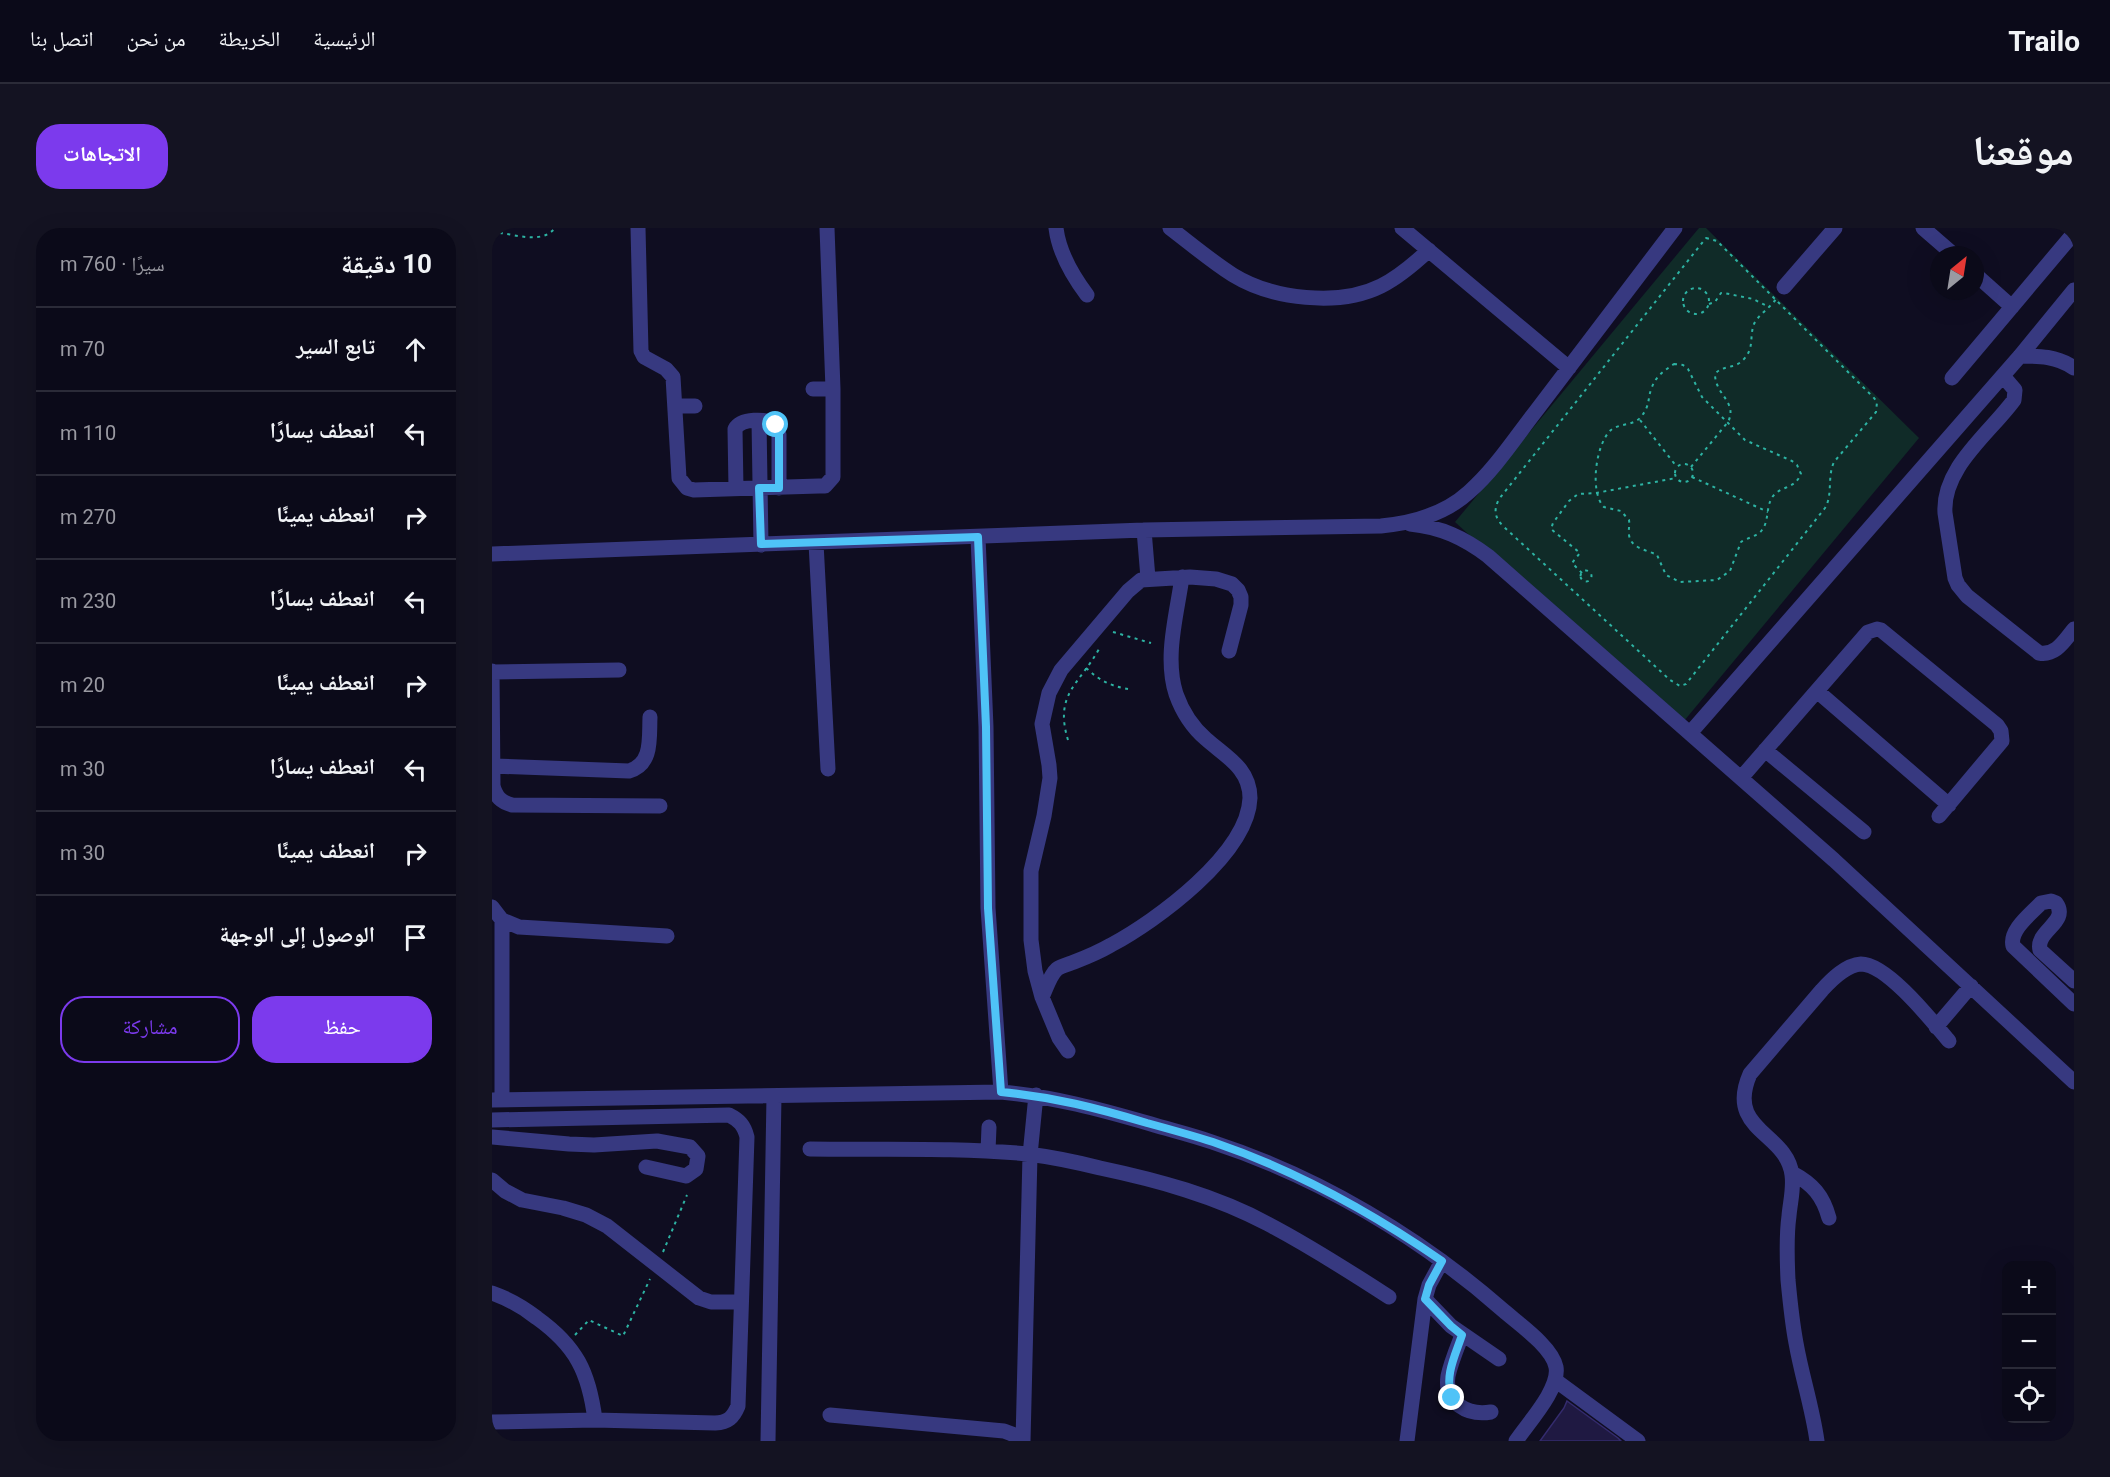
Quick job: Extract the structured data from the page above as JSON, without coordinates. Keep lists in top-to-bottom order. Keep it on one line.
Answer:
{"north":"top right","page":{"header":"Trailo","nav":["الرئيسية","الخريطة","من نحن","اتصل بنا"],"title":"موقعنا","buttons":["الاتجاهات",["حفظ","مشاركة"]],"heading":["10 دقيقة","سيرًا · 760 m"],"list":[["تابع السير","70 m"],["انعطف يسارًا","110 m"],["انعطف يمينًا","270 m"],["انعطف يسارًا","230 m"],["انعطف يمينًا","20 m"],["انعطف يسارًا","30 m"],["انعطف يمينًا","30 m"],"الوصول إلى الوجهة"],"map_buttons":["+","−"]}}
